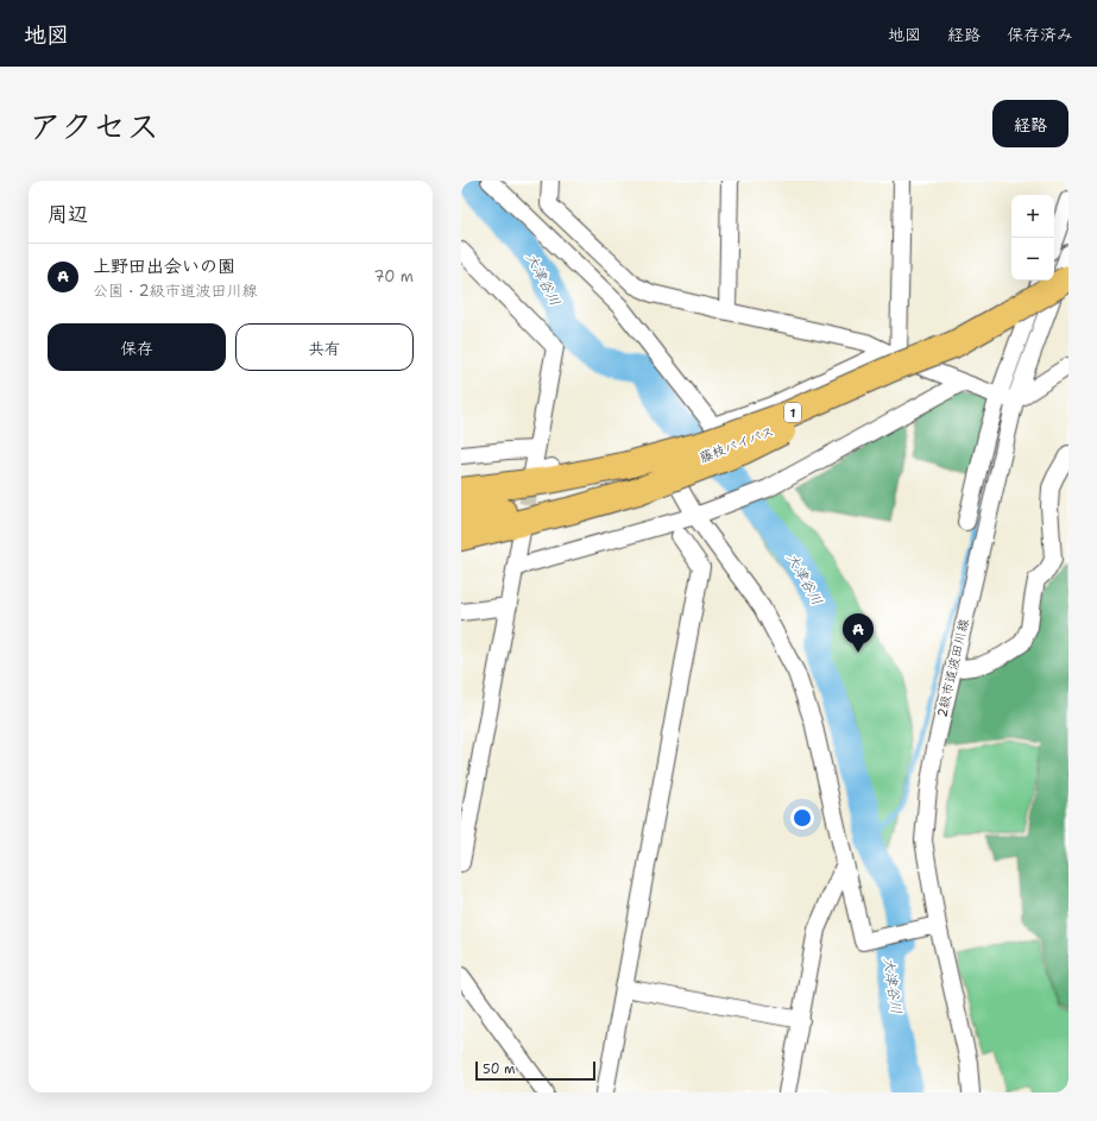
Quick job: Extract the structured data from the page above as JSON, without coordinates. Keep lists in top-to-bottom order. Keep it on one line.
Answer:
{"streets":{"highway":["1"],"street":["2級市道波田川線"]},"water":["大津谷川"],"scale_bar":"50 m","page":{"header":"地図","nav":["地図","経路","保存済み"],"title":"アクセス","buttons":["経路",["保存","共有"]],"heading":"周辺","map_buttons":["+","−"],"list":[{"mark":"A","name":"上野田出会いの園","note":"公園 · 2級市道波田川線","value":"70 m"}],"pins":"A","scale":"50 m"}}
